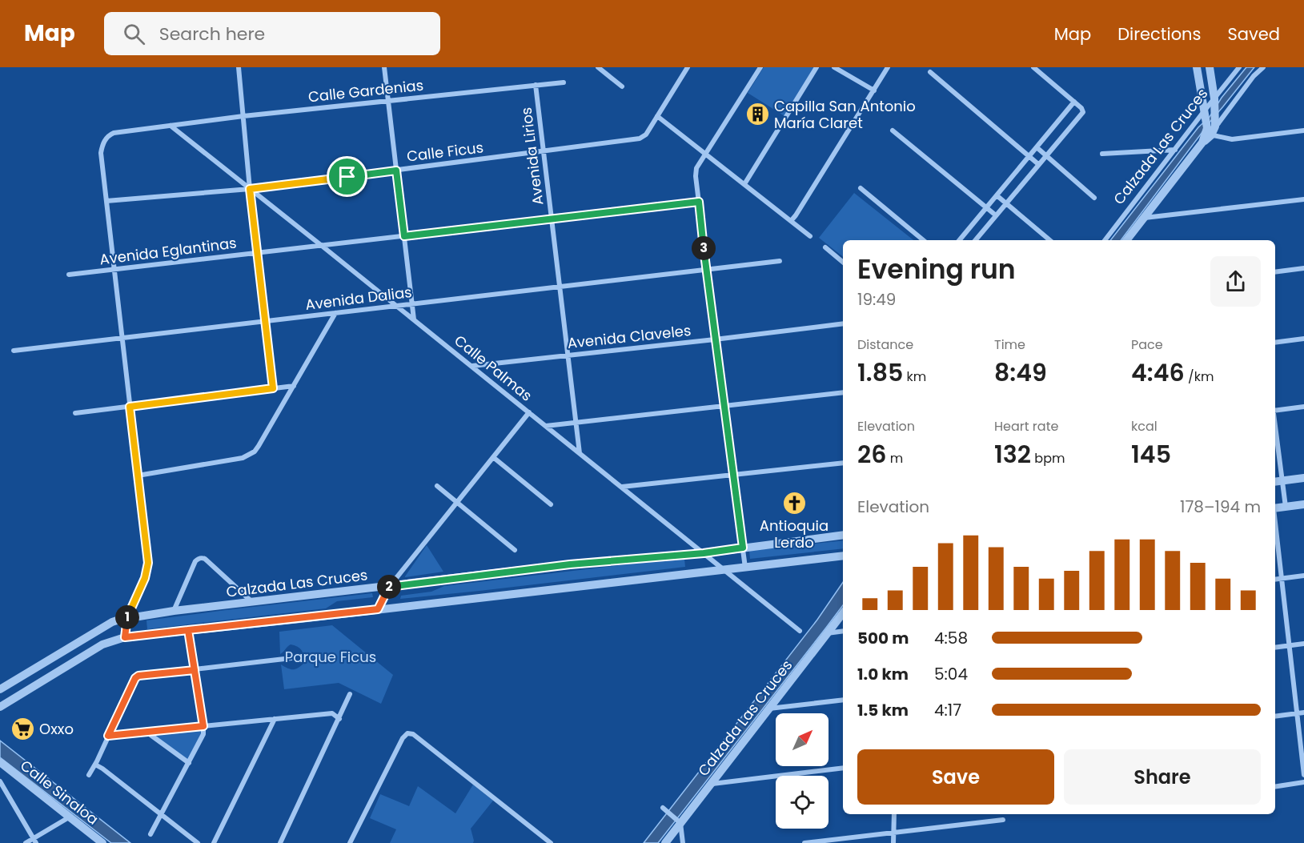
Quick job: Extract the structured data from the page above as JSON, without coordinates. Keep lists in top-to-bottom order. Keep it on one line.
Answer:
{"streets":{"street":["Calle Gardenias","Calzada Las Cruces","Calle Ficus","Avenida Lirios","Avenida Eglantinas","Avenida Dalias","Avenida Claveles","Calle Palmas","Calle Sinaloa"]},"crossings":[["Calle Gardenias","Calle Ficus"],["Calle Gardenias","Avenida Lirios"],["Calle Gardenias","Calle Palmas"],["Calzada Las Cruces","Calle Palmas"],["Calle Ficus","Avenida Lirios"],["Calle Ficus","Calle Palmas"],["Avenida Lirios","Avenida Eglantinas"],["Avenida Lirios","Avenida Dalias"],["Avenida Lirios","Avenida Claveles"],["Avenida Lirios","Calle Palmas"],["Avenida Eglantinas","Calle Palmas"],["Avenida Dalias","Calle Palmas"],["Avenida Claveles","Calle Palmas"]],"parks":["Parque Ficus"],"places":{"building":["Capilla San Antonio María Claret"],"church":["Antioquia Lerdo"],"supermarket":["Oxxo"]},"north":"top right","page":{"header":"Map","search":"Search here","nav":["Map","Directions","Saved"],"pins":["3","2","1"],"heading":["Evening run","19:49"],"stats":[["Distance","1.85 km"],["Time","8:49"],["Pace","4:46 /km"],["Elevation","26 m"],["Heart rate","132 bpm"],["kcal","145"]],"chart":["Elevation","178–194 m"],"list":[{"name":"500 m","note":"4:58"},{"name":"1.0 km","note":"5:04"},{"name":"1.5 km","note":"4:17"}],"buttons":["Save","Share"]}}
